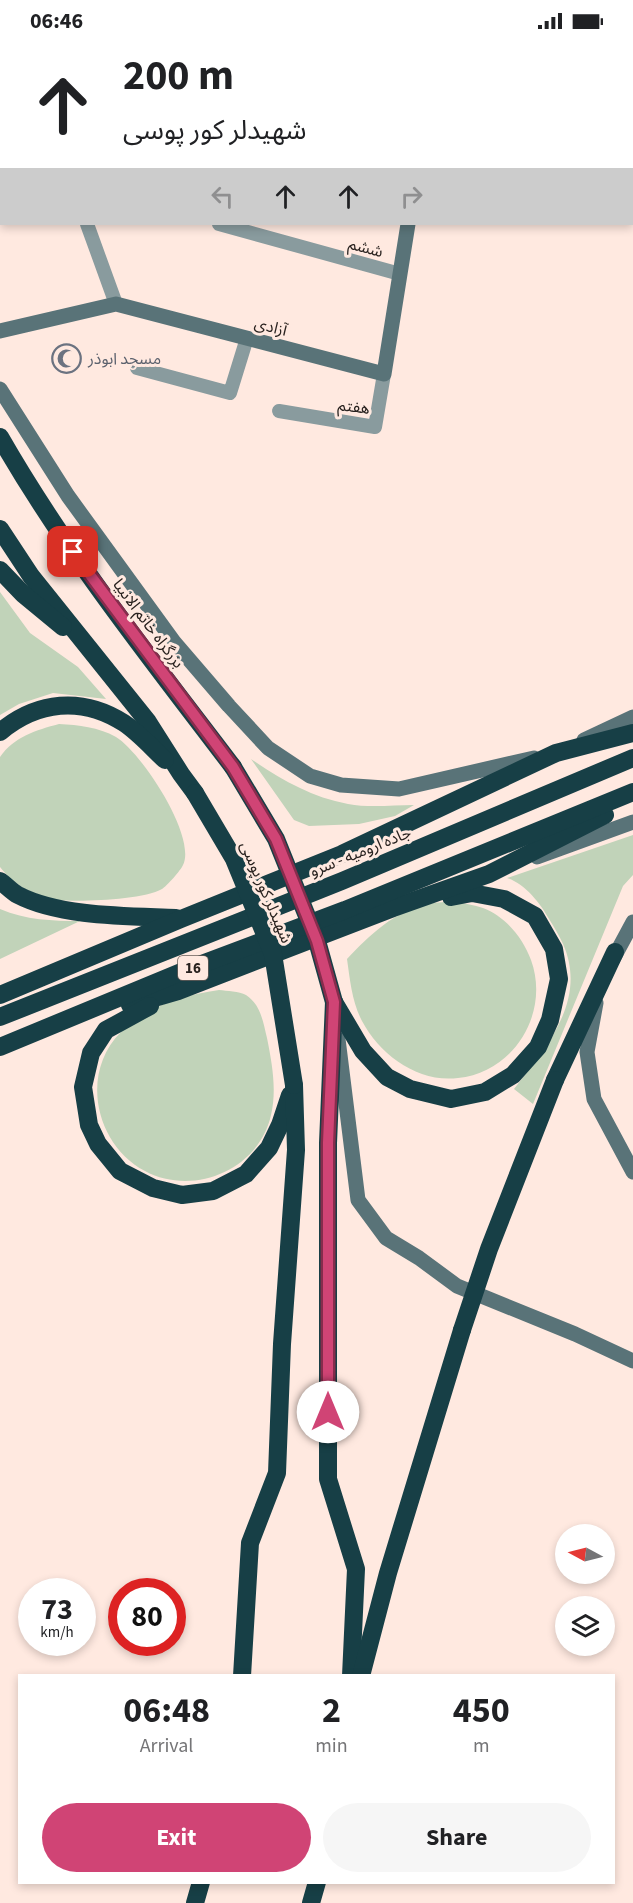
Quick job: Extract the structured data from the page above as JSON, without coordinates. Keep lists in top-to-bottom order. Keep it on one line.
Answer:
{"streets":{"highway":["بزرگراه خاتم الانبیا","جاده ارومیه - سرو","شهیدلر کور پوسی","16"],"main road":["آزادی"],"street":["ششم","هفتم"]},"crossings":[["آزادی","هفتم"],["بزرگراه خاتم الانبیا","شهیدلر کور پوسی"]],"places":{"mosque":["مسجد ابوذر"]},"north":"left","page":{"status":"06:46","turn":["200 m","شهیدلر کور پوسی"],"speed":"73 km/h","limit":"80","eta":["06:48","Arrival","2","min","450","m"],"buttons":["Exit","Share"]}}
